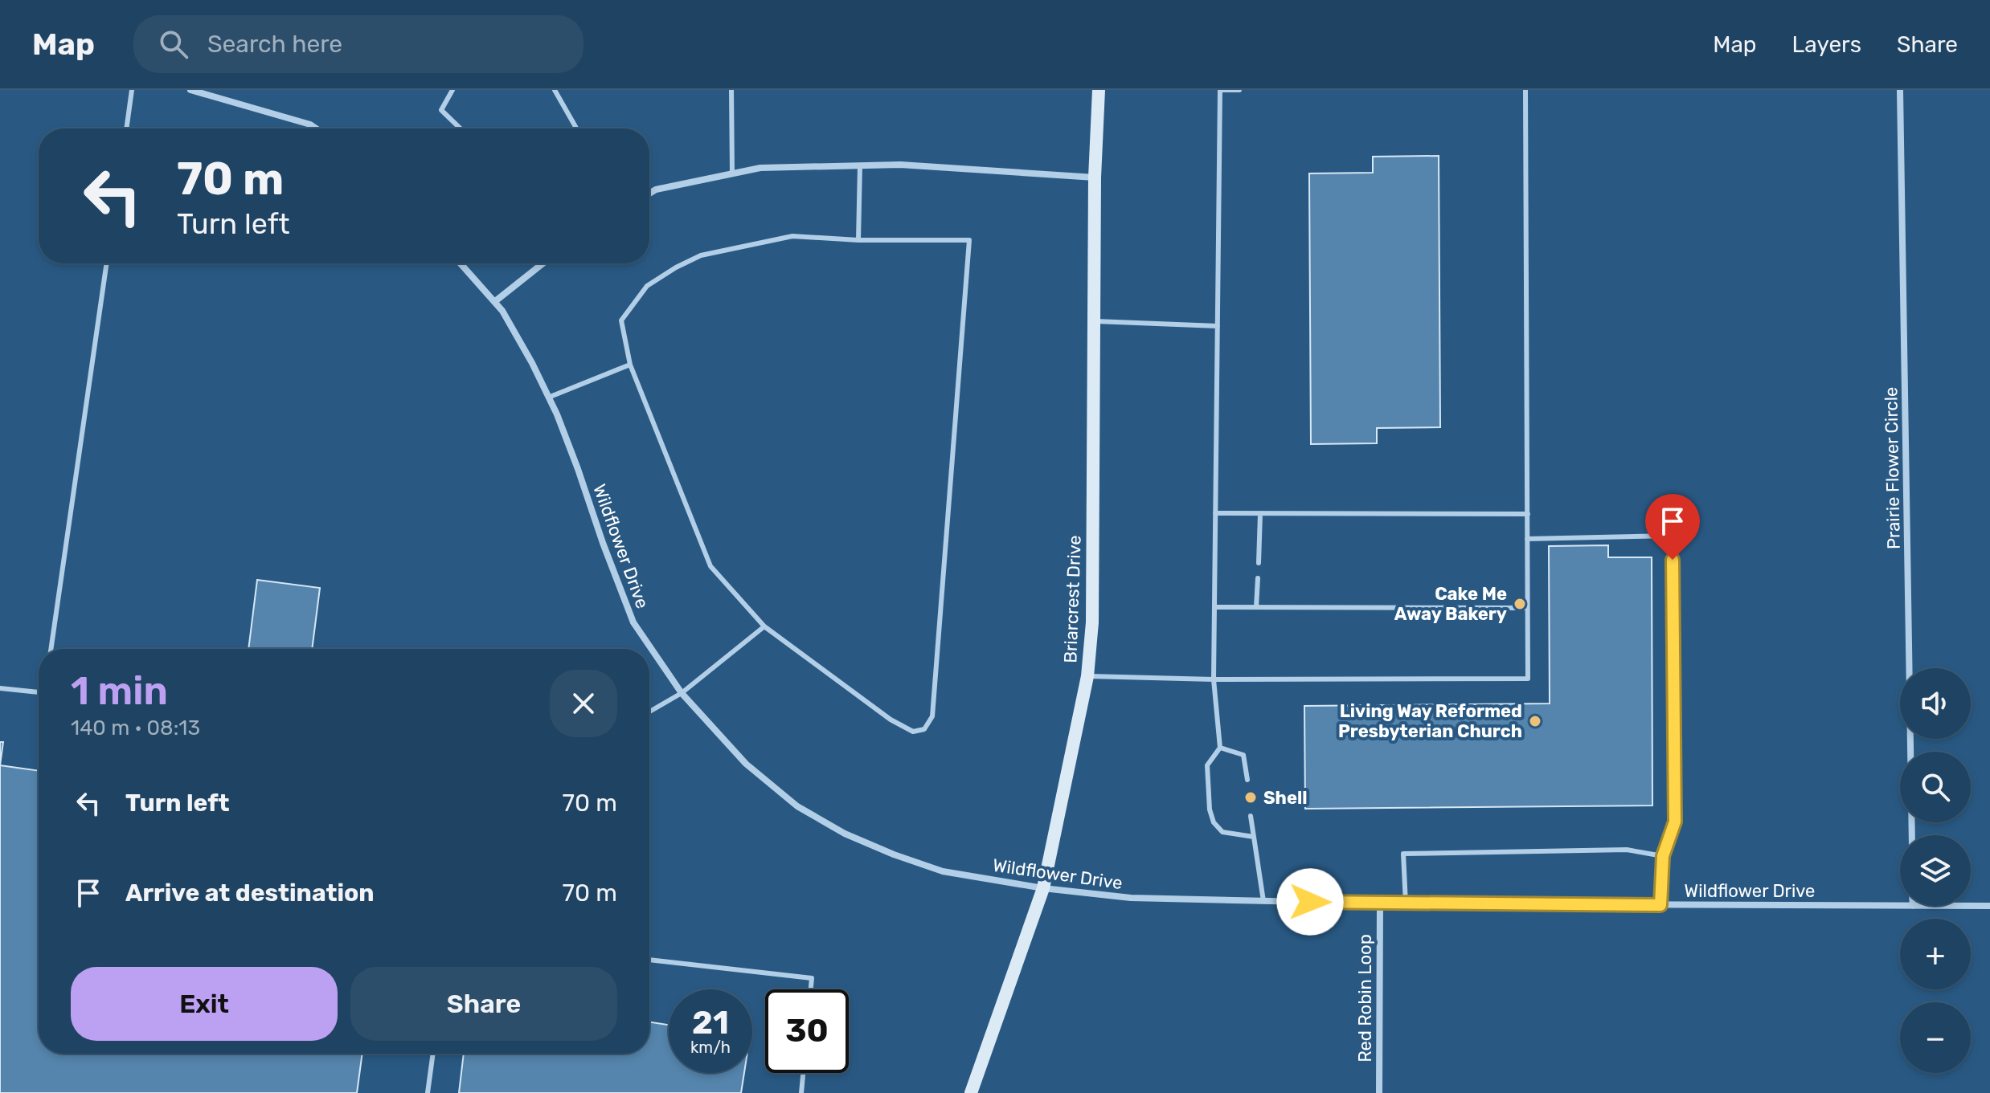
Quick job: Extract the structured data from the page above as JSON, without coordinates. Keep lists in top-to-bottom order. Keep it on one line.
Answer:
{"streets":{"main road":["Briarcrest Drive"],"street":["Prairie Flower Circle","Wildflower Drive","Red Robin Loop"]},"crossings":[["Wildflower Drive","Briarcrest Drive"],["Wildflower Drive","Red Robin Loop"]],"places":["Cake Me Away Bakery","Living Way Reformed Presbyterian Church","Shell"],"page":{"header":"Map","search":"Search here","nav":["Map","Layers","Share"],"turn":["70 m","Turn left"],"heading":["1 min","140 m · 08:13"],"map_buttons":["+","−"],"list":[{"name":"Turn left","value":"70 m"},{"name":"Arrive at destination","value":"70 m"}],"buttons":["Exit","Share"],"speed":"21 km/h","limit":"30"}}
